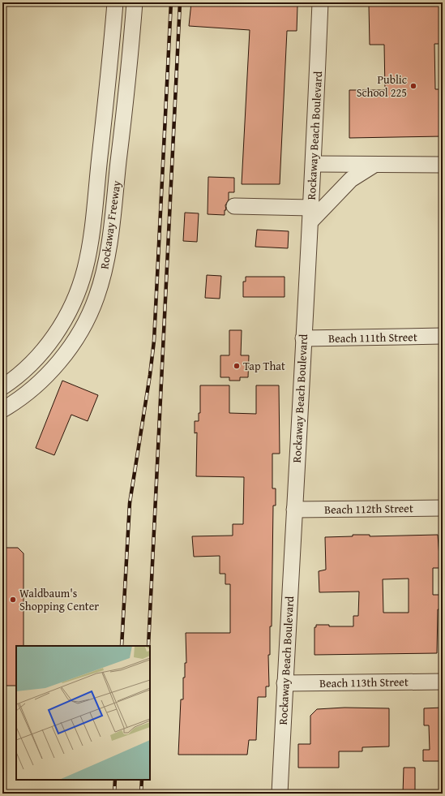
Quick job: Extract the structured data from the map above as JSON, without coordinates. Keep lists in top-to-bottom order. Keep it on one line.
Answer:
{"streets":{"street":["Rockaway Beach Boulevard","Rockaway Freeway","Beach 111th Street","Beach 112th Street","Beach 113th Street"]},"crossings":[["Rockaway Beach Boulevard","Beach 111th Street"],["Rockaway Beach Boulevard","Beach 112th Street"],["Rockaway Beach Boulevard","Beach 113th Street"]],"places":["Public School 225","Tap That","Waldbaum's Shopping Center"]}
